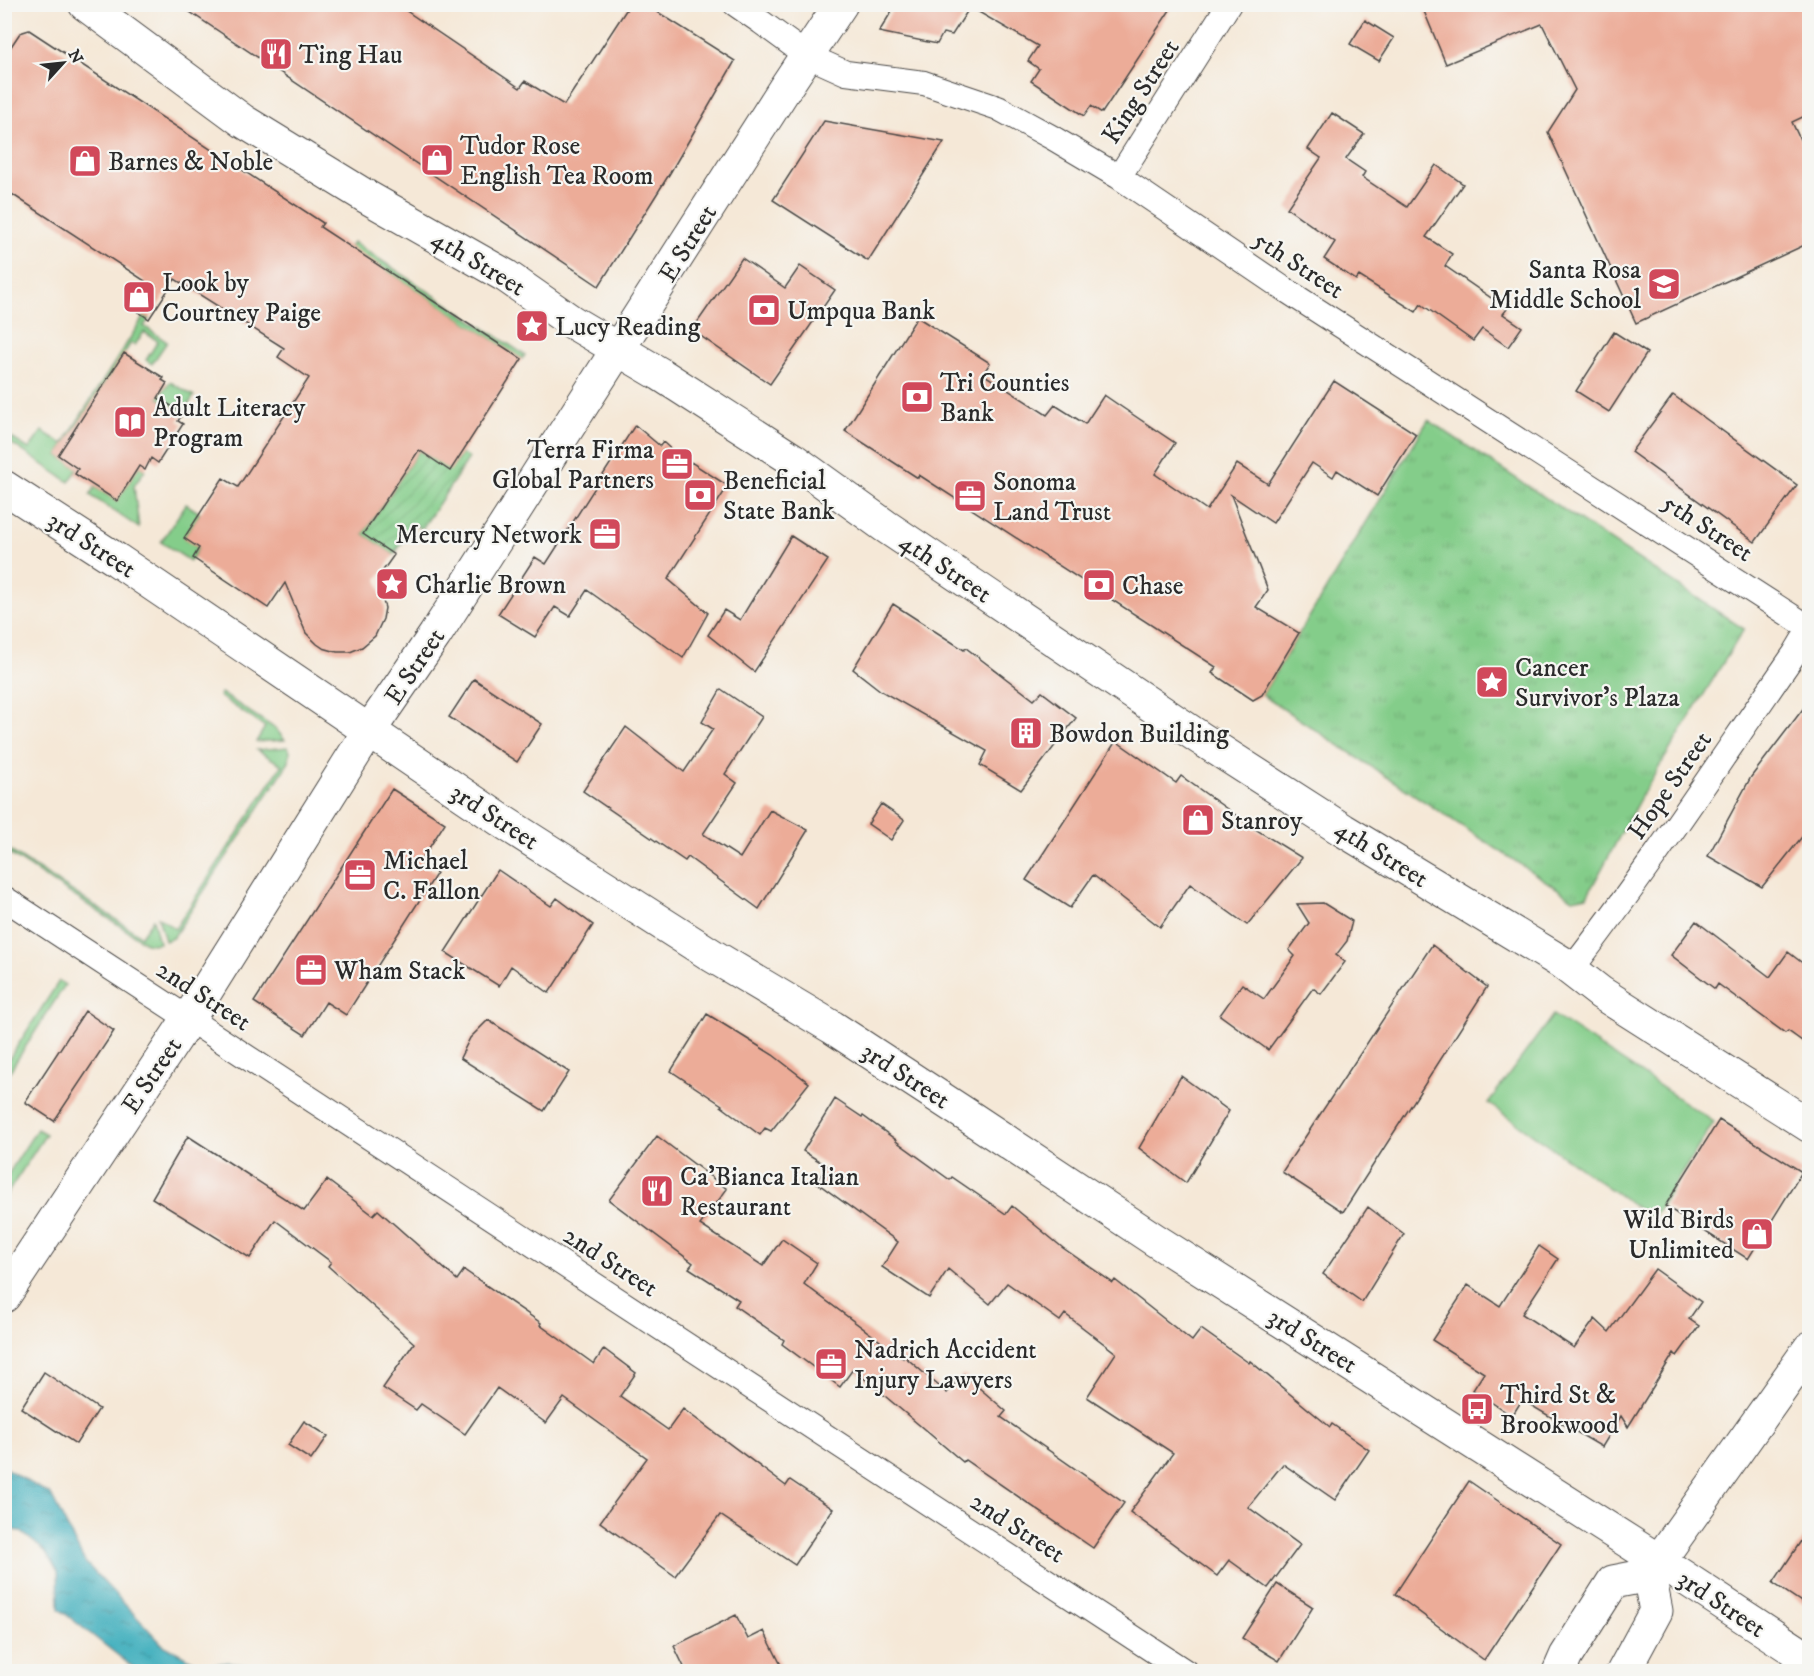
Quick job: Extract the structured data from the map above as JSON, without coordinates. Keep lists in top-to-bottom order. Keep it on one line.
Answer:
{"streets":{"street":["King Street","E Street","4th Street","5th Street","3rd Street","Hope Street","2nd Street"]},"crossings":[["King Street","5th Street"],["E Street","4th Street"],["E Street","5th Street"],["E Street","3rd Street"],["E Street","2nd Street"],["4th Street","Hope Street"],["5th Street","Hope Street"]],"places":{"restaurant":["Ting Hau","Ca'Bianca Italian Restaurant"],"shop":["Tudor Rose English Tea Room","Barnes & Noble","Look by Courtney Paige","Stanroy","Wild Birds Unlimited"],"school or university":["Santa Rosa Middle School"],"bank":["Umpqua Bank","Tri Counties Bank","Beneficial State Bank","Chase"],"place":["Lucy Reading","Charlie Brown","Cancer Survivor's Plaza"],"library":["Adult Literacy Program"],"office":["Terra Firma Global Partners","Sonoma Land Trust","Mercury Network","Michael C. Fallon","Wham Stack","Nadrich Accident Injury Lawyers"],"building":["Bowdon Building"],"bus stop":["Third St & Brookwood"]},"north":"top right"}
